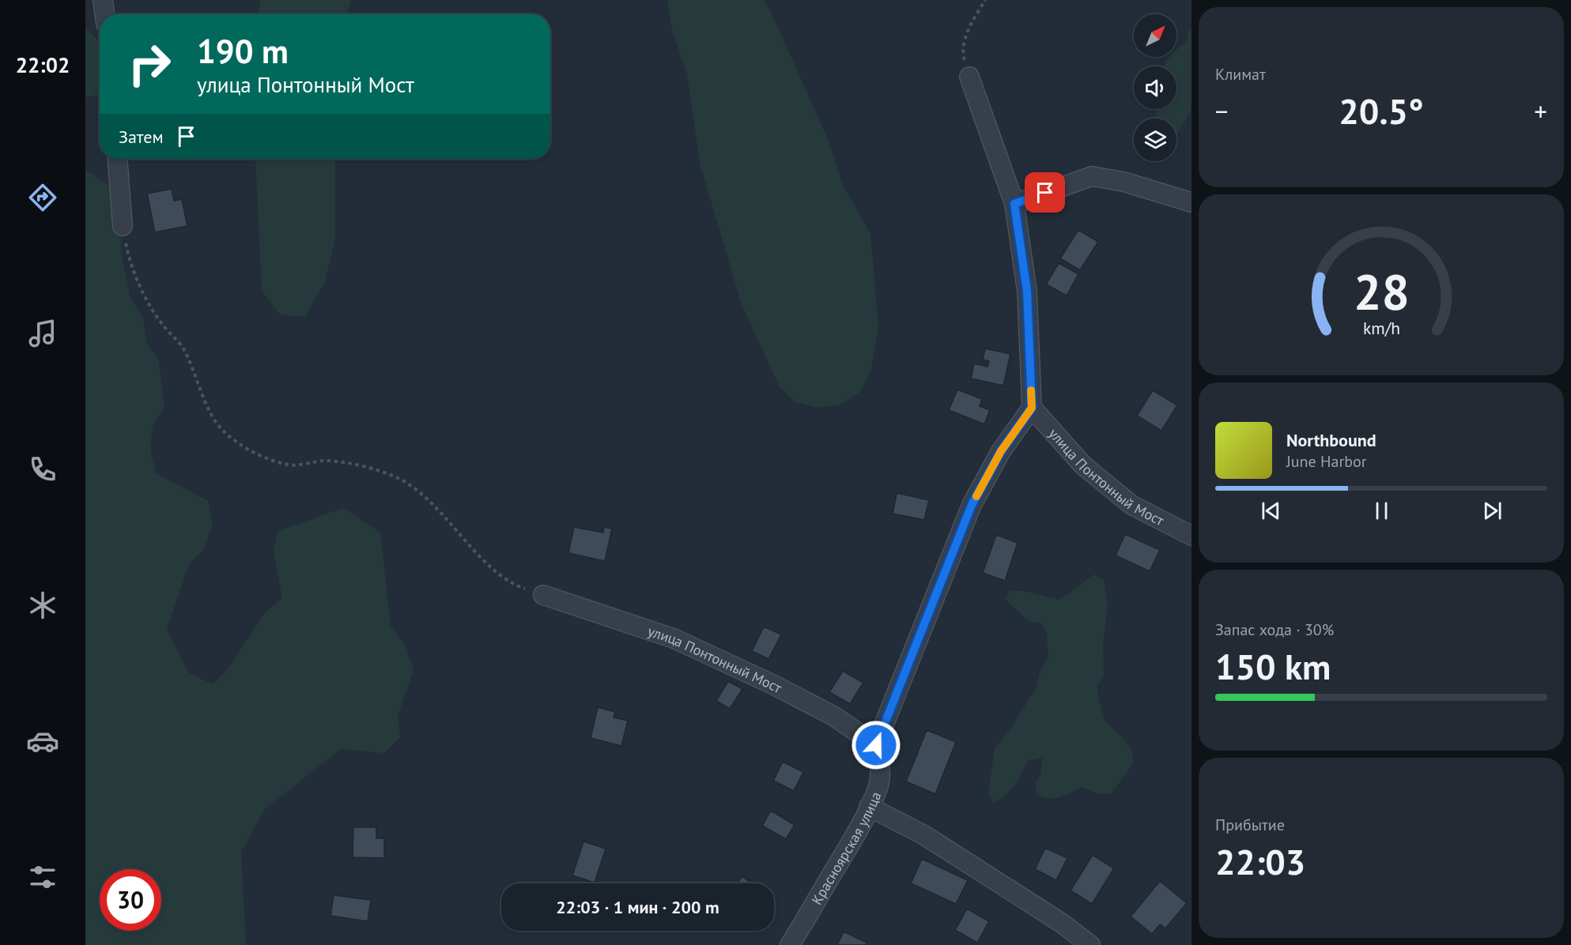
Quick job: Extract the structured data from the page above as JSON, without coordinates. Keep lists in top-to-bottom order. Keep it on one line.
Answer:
{"streets":{"street":["улица Понтонный Мост","Красноярская улица"]},"crossings":[["улица Понтонный Мост","Красноярская улица"]],"north":"top right","page":{"tabs":"22:02","tile":["Климат",["Запас хода · 30%","150 km"],["Прибытие","22:03"]],"turn":["190 m","улица Понтонный Мост"],"heat":["−","20.5°","+"],"then":"Затем","song":["Northbound","June Harbor"],"limit":"30","trip":"22:03 · 1 мин · 200 m","gauge":["28","km/h"]}}
